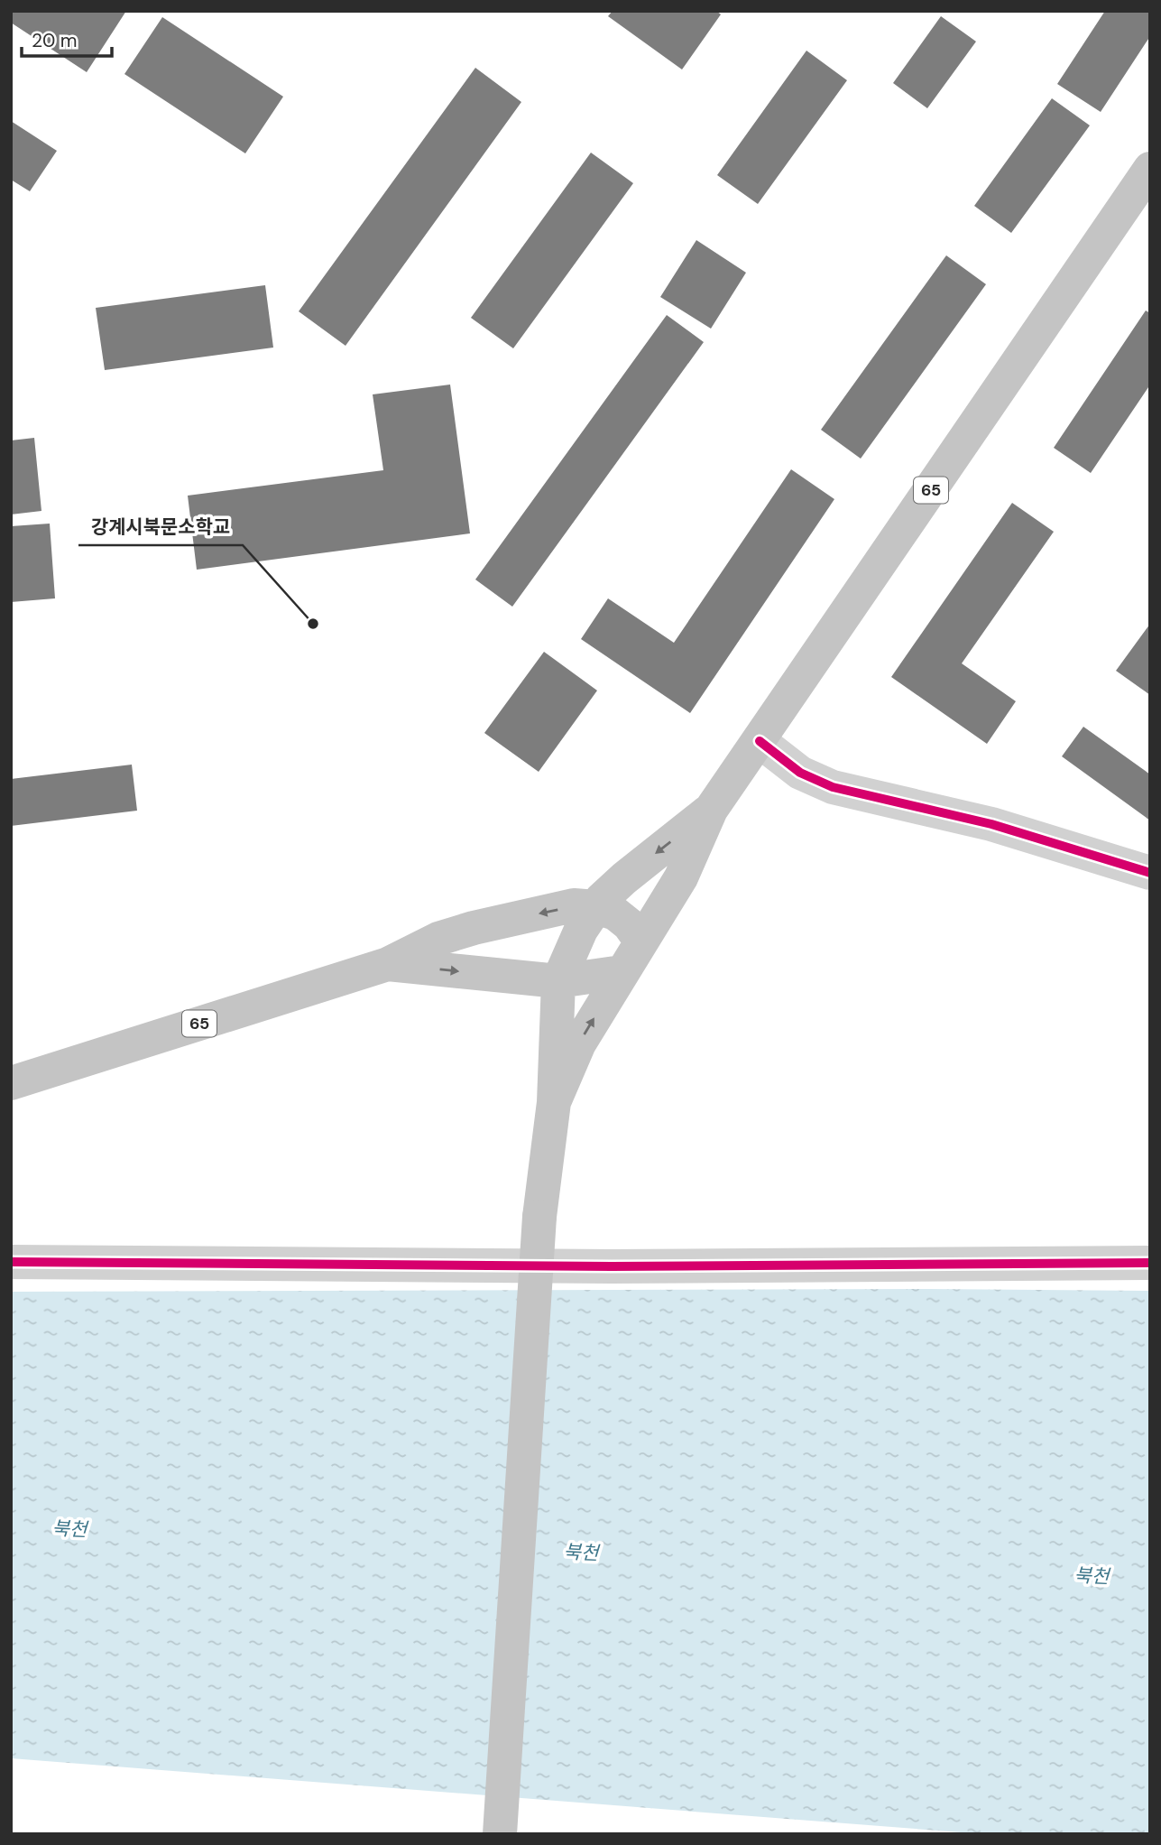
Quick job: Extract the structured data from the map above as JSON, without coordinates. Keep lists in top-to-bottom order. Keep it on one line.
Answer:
{"streets":{"main road":["65"]},"water":["북천"],"places":["강계시북문소학교"],"scale_bar":"20 m"}
